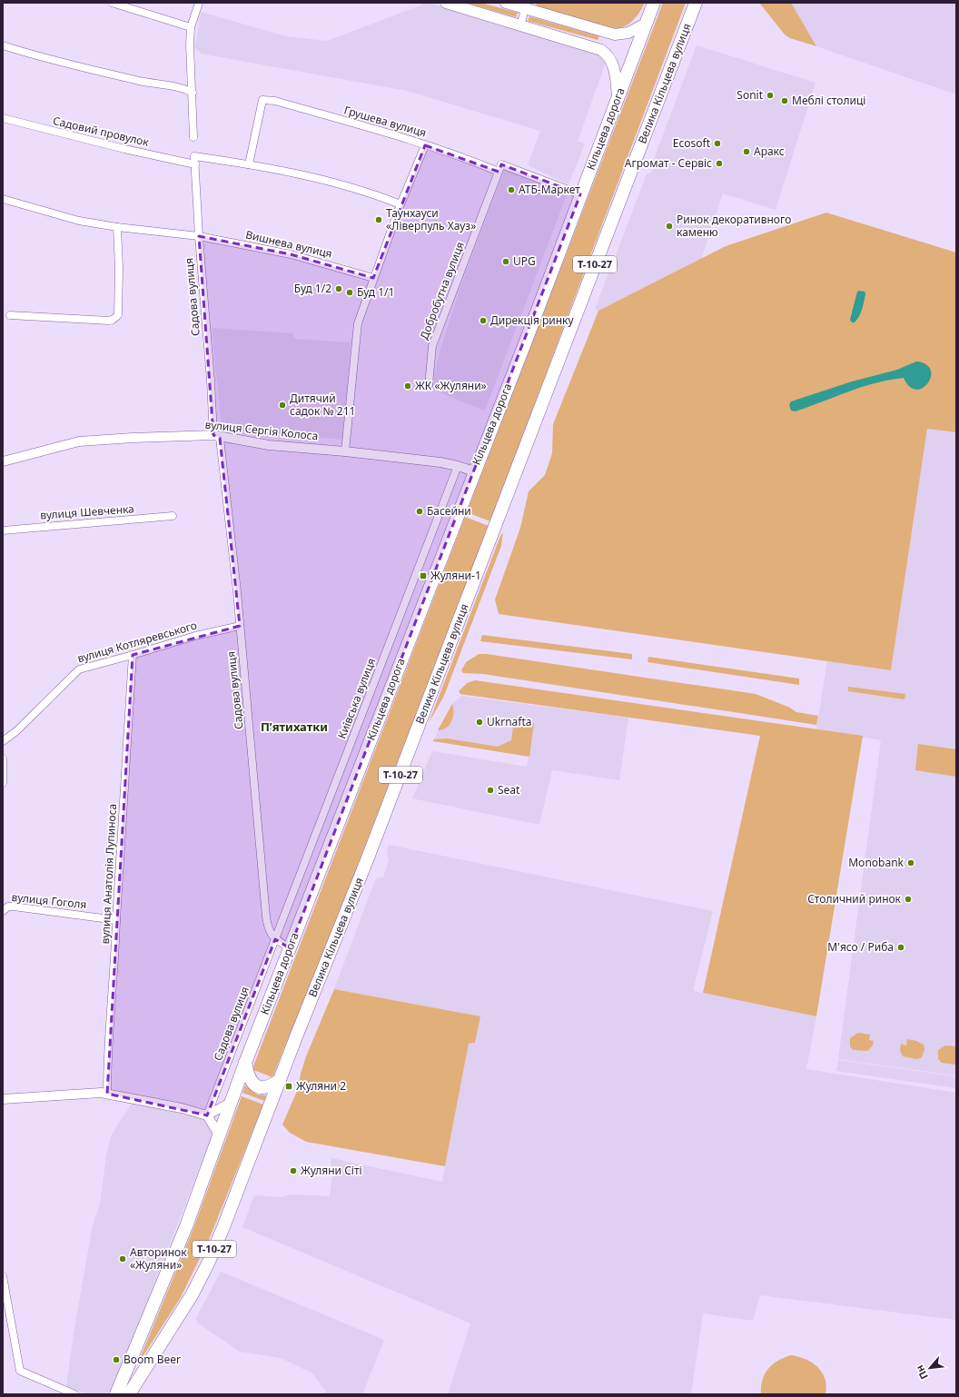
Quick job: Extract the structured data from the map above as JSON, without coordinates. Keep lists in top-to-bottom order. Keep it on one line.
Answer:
{"streets":{"highway":["Велика Кільцева вулиця","Кільцева дорога","Т-10-27"],"street":["Грушева вулиця","Садовий провулок","Вишнева вулиця","Добробутна вулиця","Садова вулиця","вулиця Сергія Колоса","вулиця Шевченка","вулиця Котляревського","Київська вулиця","вулиця Анатолія Лупиноса","вулиця Гоголя"]},"crossings":[["Грушева вулиця","Кільцева дорога"],["Грушева вулиця","Добробутна вулиця"],["Грушева вулиця","Садова вулиця"],["Кільцева дорога","вулиця Сергія Колоса"],["Садовий провулок","Садова вулиця"],["Вишнева вулиця","Садова вулиця"],["Садова вулиця","вулиця Сергія Колоса"],["Садова вулиця","вулиця Котляревського"],["Садова вулиця","Київська вулиця"],["вулиця Сергія Колоса","Київська вулиця"],["вулиця Котляревського","вулиця Анатолія Лупиноса"],["вулиця Анатолія Лупиноса","вулиця Гоголя"]],"districts":["Пʼятихатки"],"places":{"other":["Sonit","Меблі столиці","Ecosoft","Аракс","Агромат - Сервіс","АТБ-Маркет","Таунхауси «Ліверпуль Хауз»","Ринок декоративного каменю","UPG","Буд 1/2","Буд 1/1","Дирекція ринку","ЖК «Жуляни»","Дитячий садок № 211","Басейни","Ukrnafta","Seat","Monobank","Столичний ринок","М'ясо / Риба","Жуляни Сіті","Авторинок «Жуляни»","Boom Beer"],"transit":["Жуляни-1","Жуляни 2"]},"north":"bottom left"}
